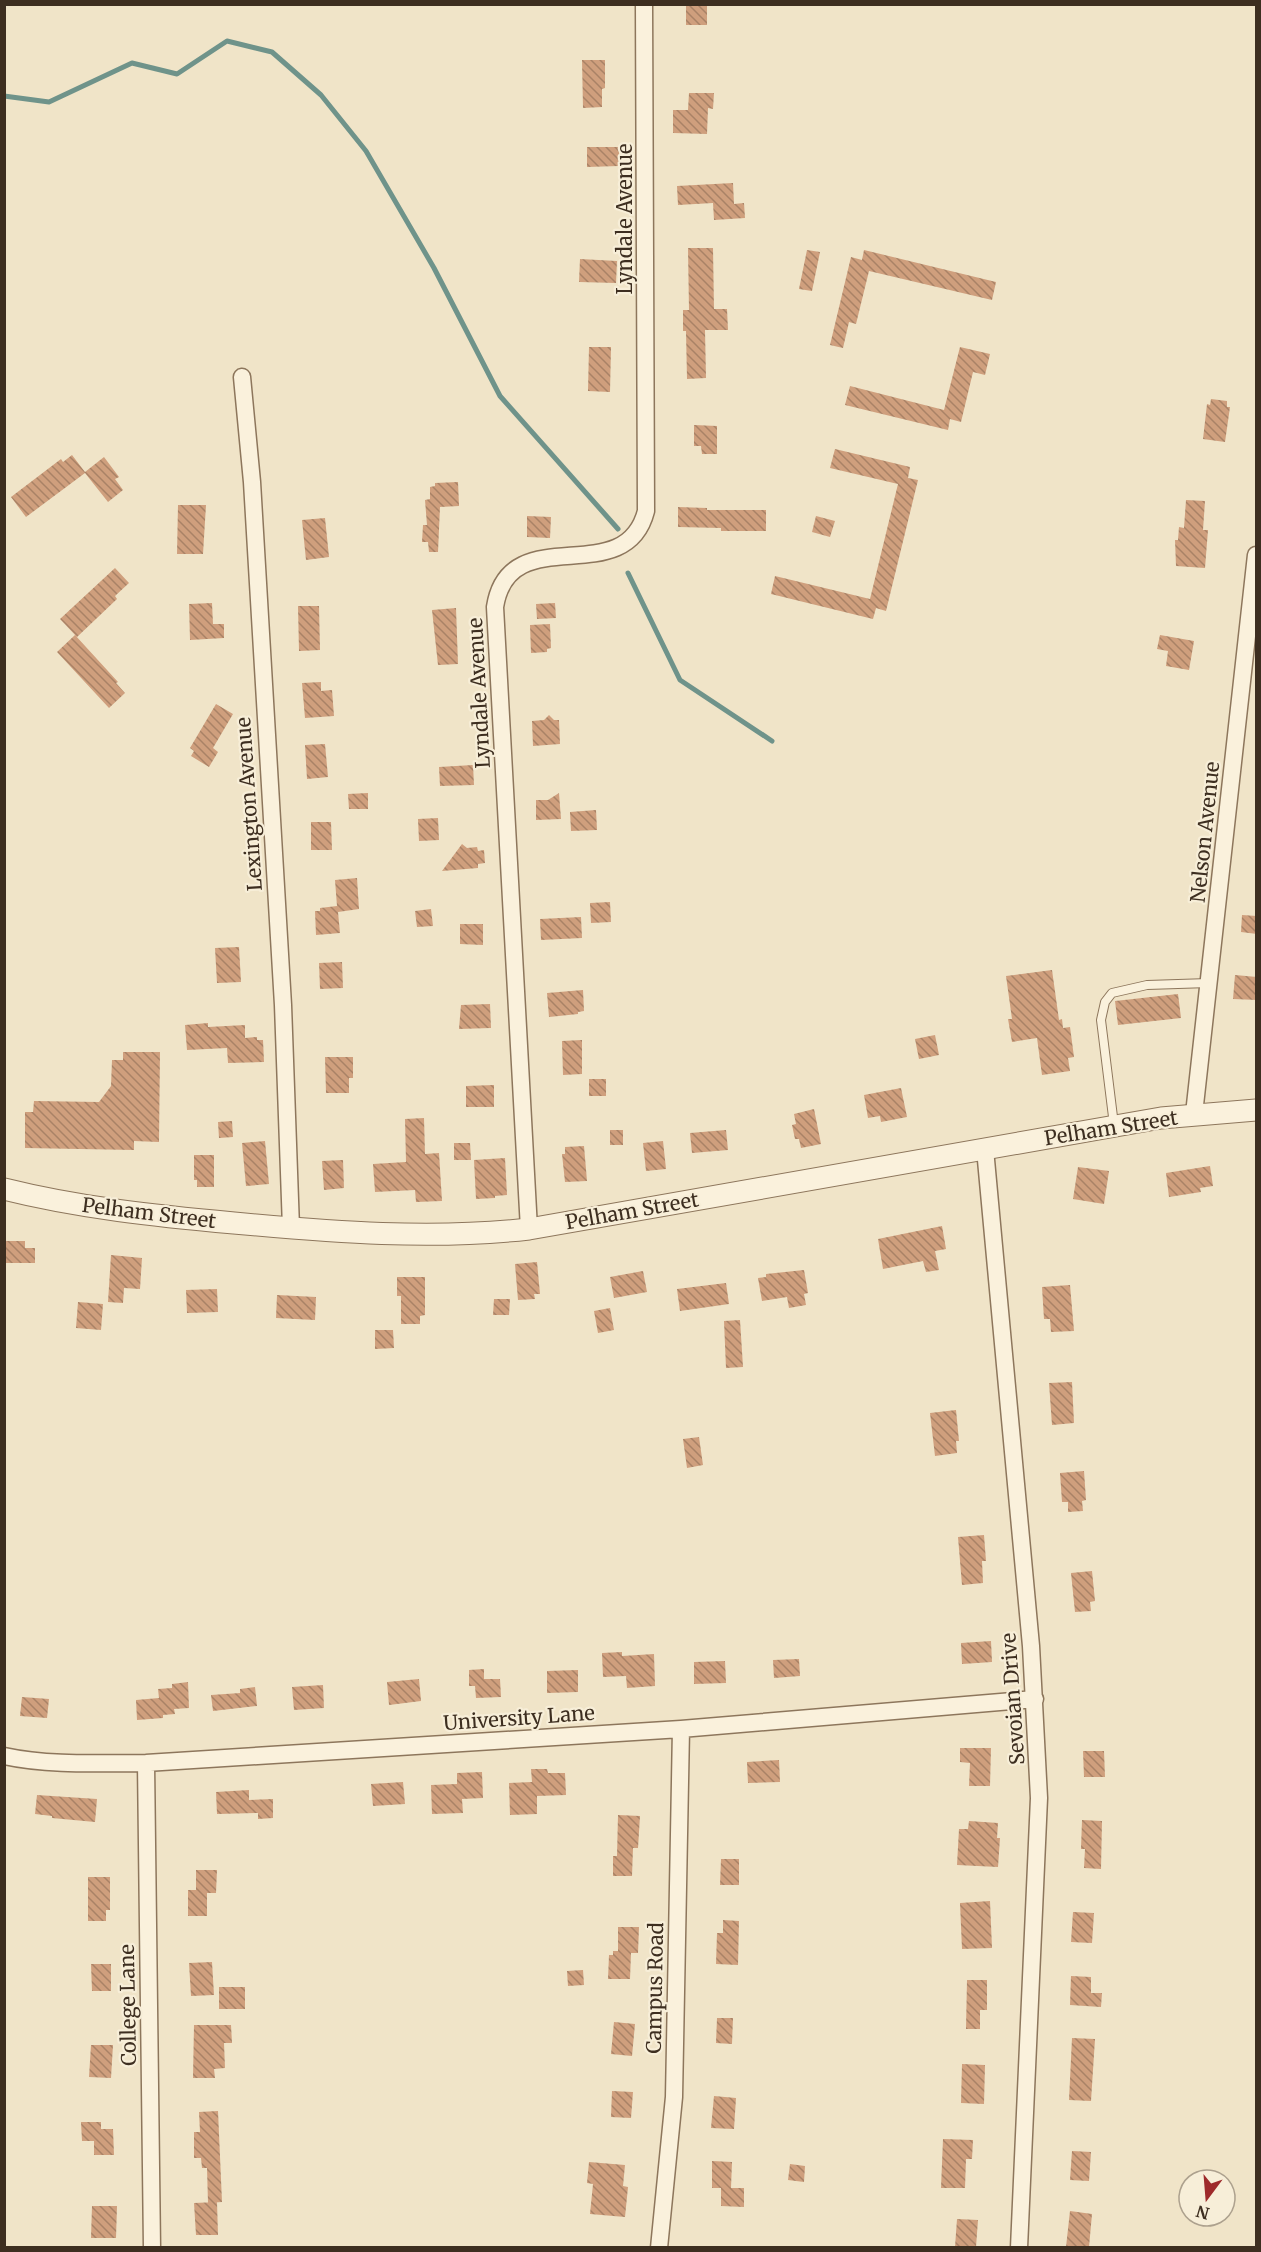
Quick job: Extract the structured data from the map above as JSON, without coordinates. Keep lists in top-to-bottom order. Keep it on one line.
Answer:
{"streets":{"street":["Lyndale Avenue","Lexington Avenue","Nelson Avenue","Pelham Street","Sevoian Drive","University Lane","Campus Road","College Lane"]},"crossings":[["Lyndale Avenue","Pelham Street"],["Lexington Avenue","Pelham Street"],["Nelson Avenue","Pelham Street"],["Pelham Street","Sevoian Drive"],["Sevoian Drive","University Lane"],["University Lane","Campus Road"],["University Lane","College Lane"]],"north":"bottom"}
